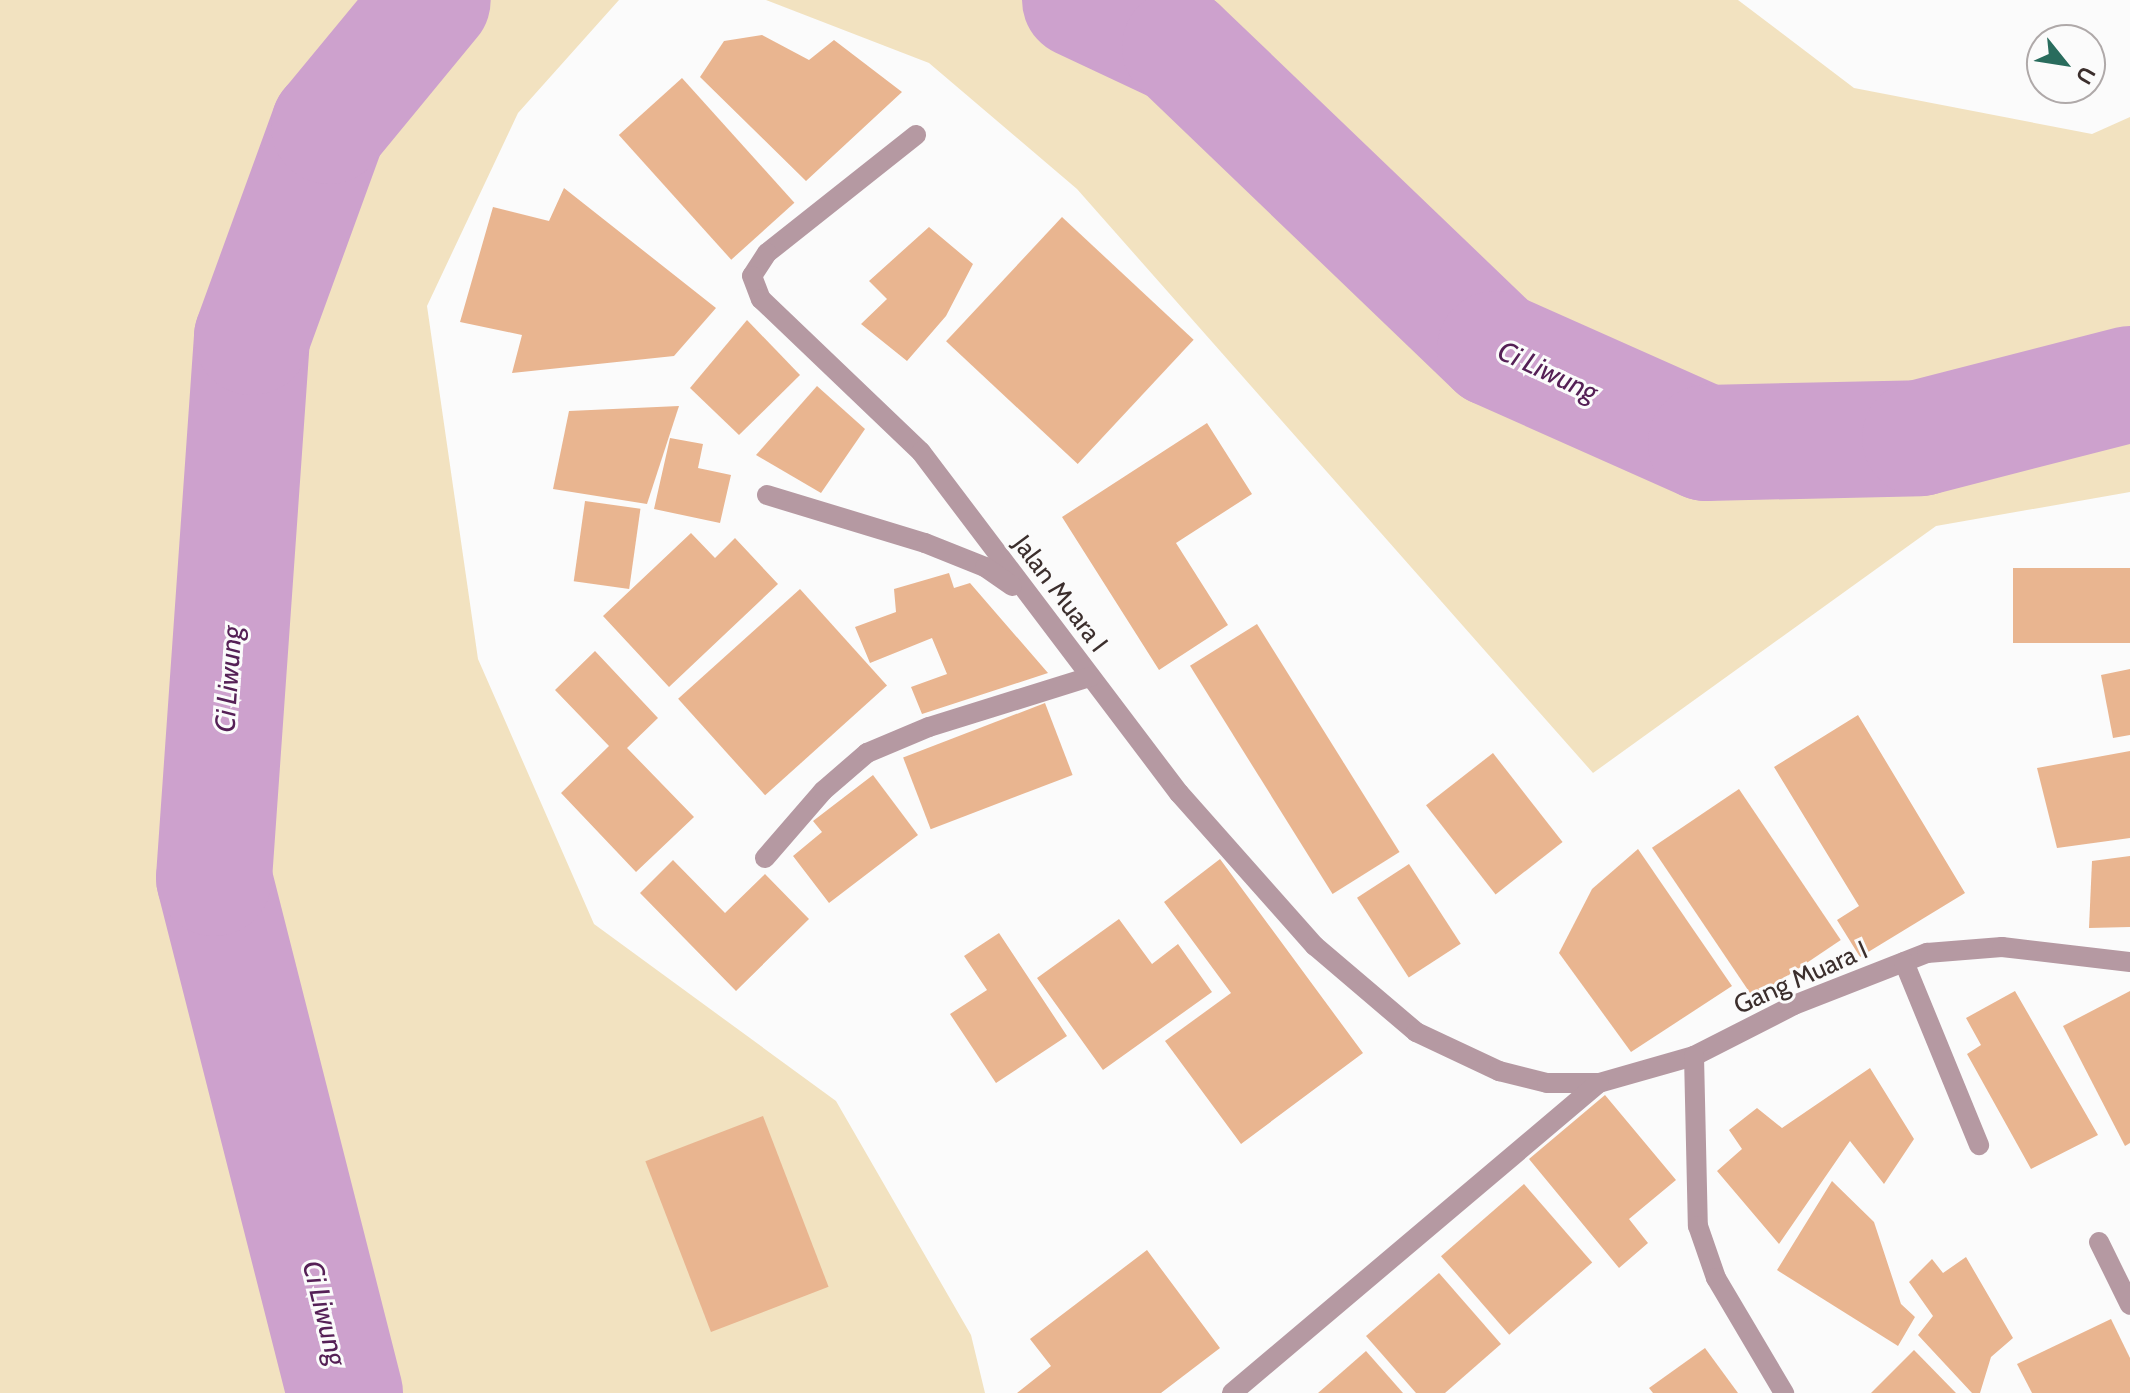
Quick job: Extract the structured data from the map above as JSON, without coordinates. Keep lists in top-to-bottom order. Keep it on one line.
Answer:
{"streets":{"street":["Jalan Muara I","Gang Muara I"]},"crossings":[["Jalan Muara I","Gang Muara I"]],"water":["Ci Liwung"],"north":"bottom right"}
